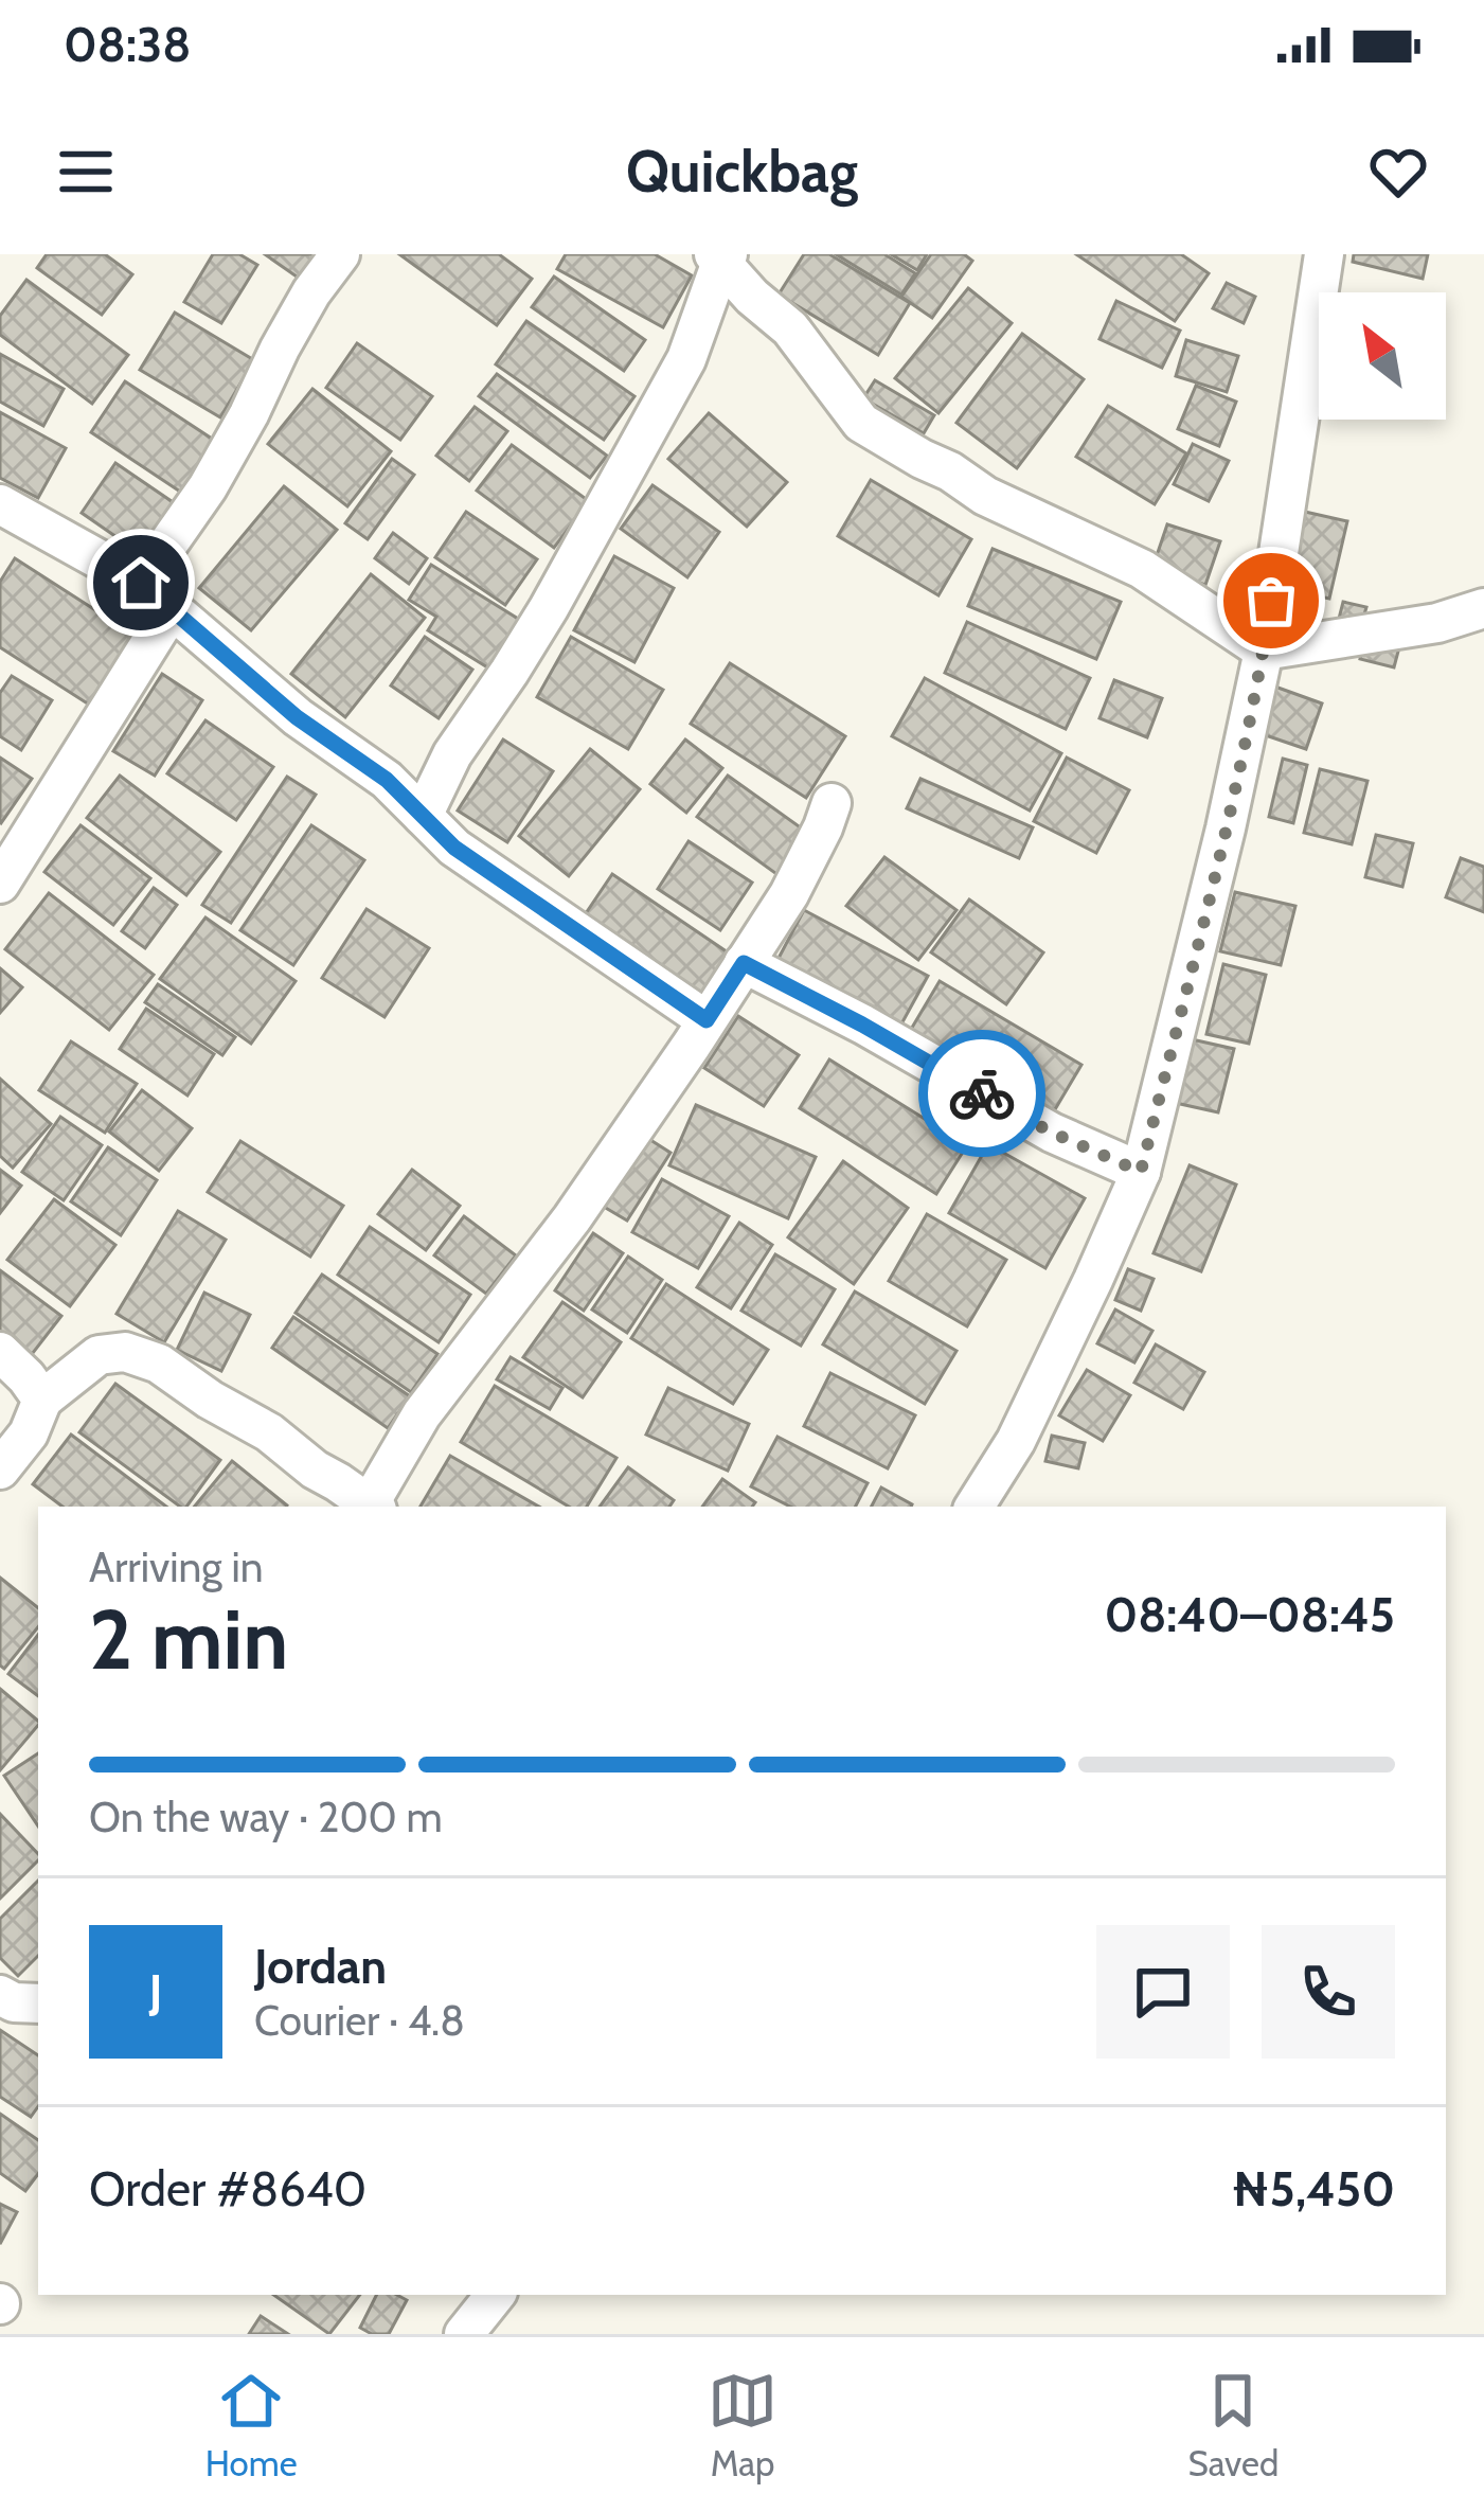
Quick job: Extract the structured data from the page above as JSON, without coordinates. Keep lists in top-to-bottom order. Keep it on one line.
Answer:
{"north":"top left","page":{"status":"08:38","header":"Quickbag","heading":["2 min","Arriving in","08:40–08:45"],"panel":["Jordan","Courier · 4.8","Order #8640","₦5,450"],"bar":"On the way · 200 m","round":"J","tabs":["Home","Map","Saved"]}}
